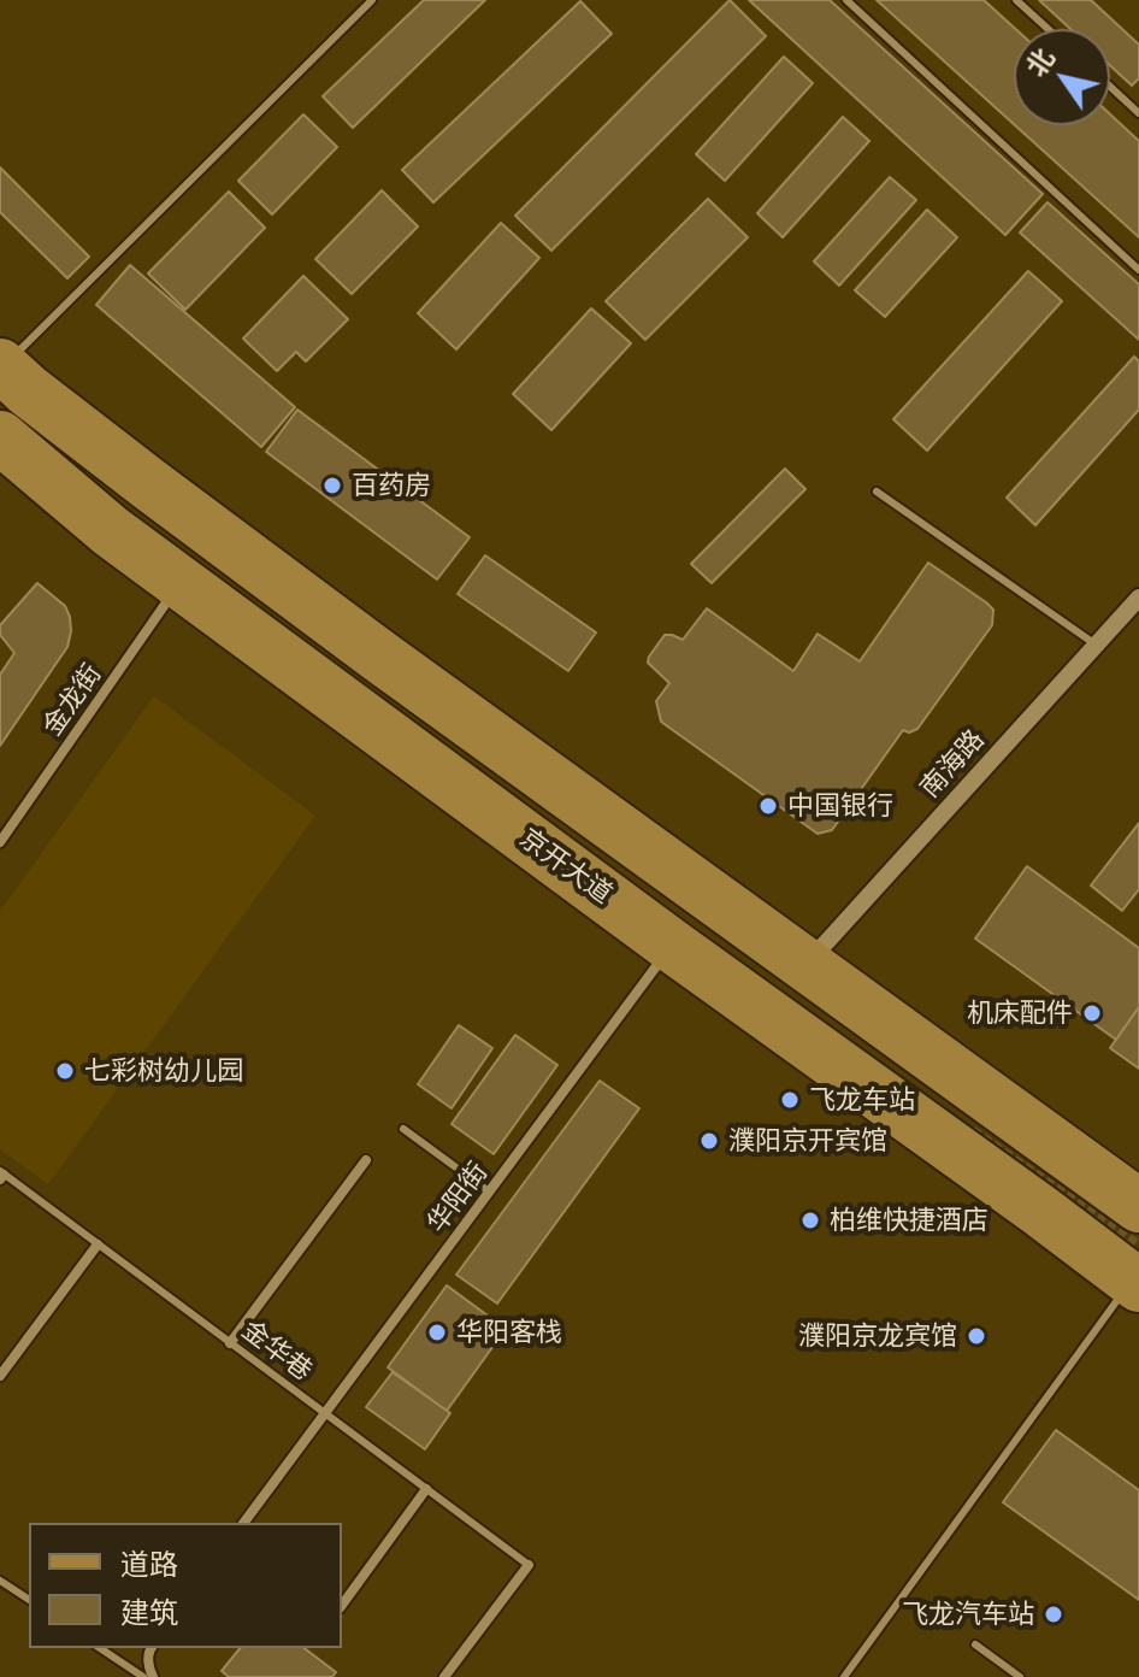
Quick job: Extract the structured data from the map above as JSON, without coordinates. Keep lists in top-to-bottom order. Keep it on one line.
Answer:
{"streets":{"main road":["京开大道"],"street":["金龙街","南海路","华阳街"],"lane":["金华巷"]},"crossings":[["金龙街","京开大道"],["南海路","京开大道"],["京开大道","华阳街"],["华阳街","金华巷"]],"places":["百药房","中国银行","机床配件","七彩树幼儿园","飞龙车站","濮阳京开宾馆","柏维快捷酒店","华阳客栈","濮阳京龙宾馆","飞龙汽车站"],"legend":["道路","建筑"],"north":"top left"}
